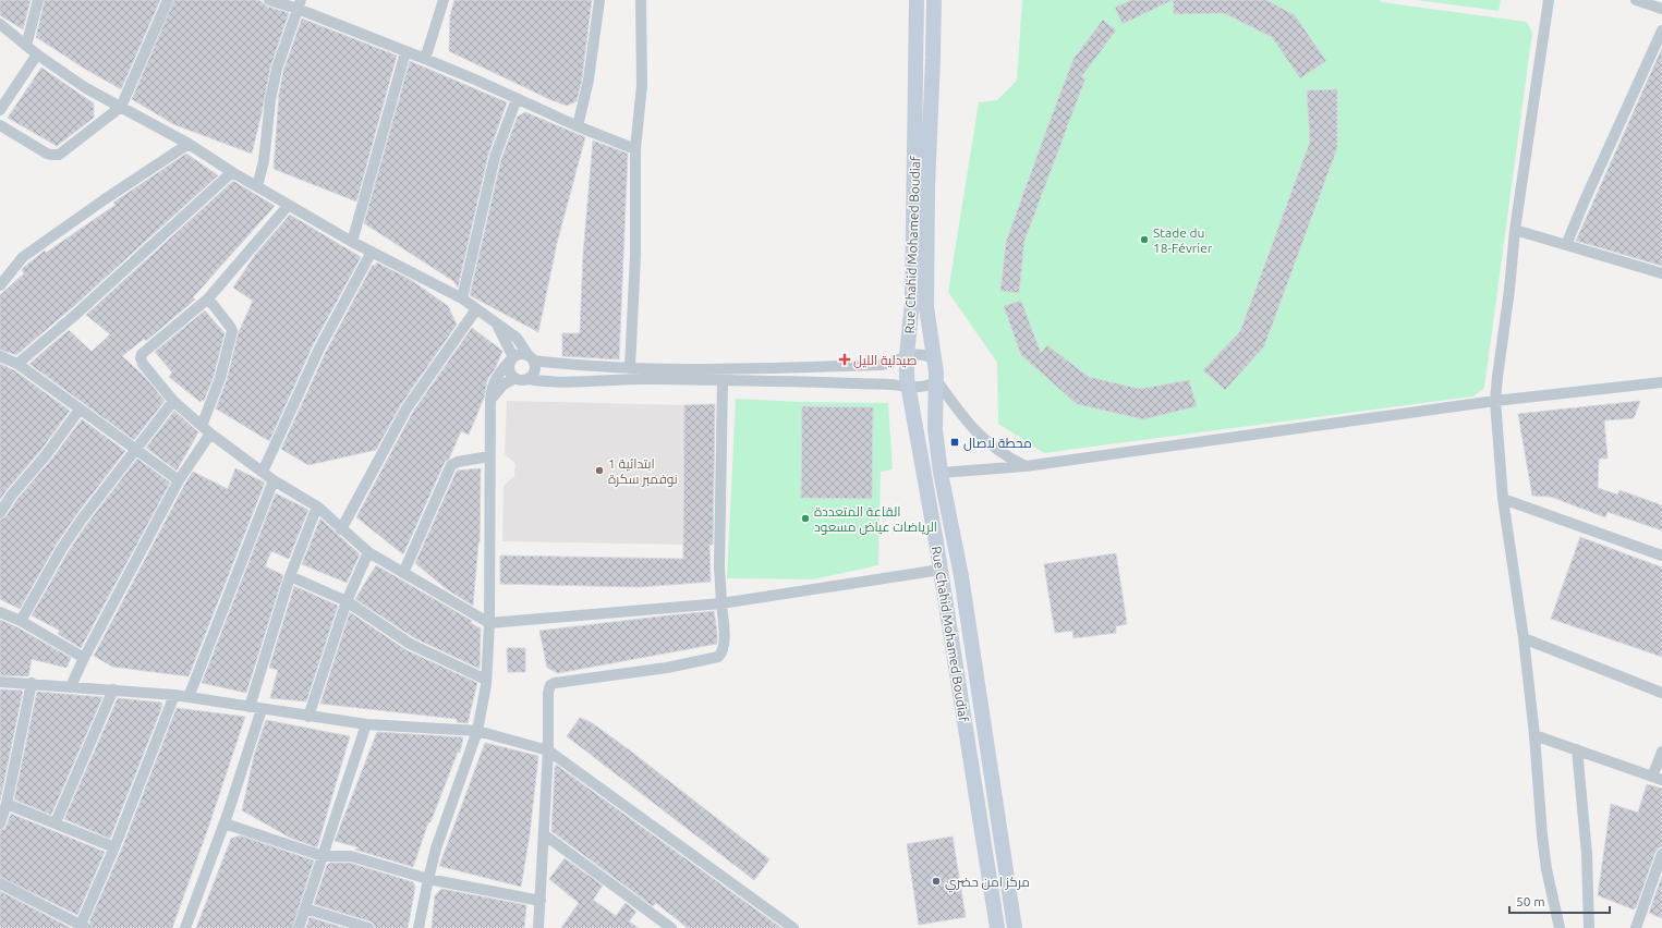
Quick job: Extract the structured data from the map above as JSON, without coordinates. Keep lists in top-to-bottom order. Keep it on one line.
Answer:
{"streets":{"main road":["Rue Chahid Mohamed Boudiaf"]},"places":{"other":["Stade du 18-Février","ابتدائية 1 نوفمبر سكرة","القاعة المتعددة الرياضات عياض مسعود","مركز امن حضري"],"health":["صيدلية الليل"],"transit":["محطة لاصال"]},"scale_bar":"50 m"}
